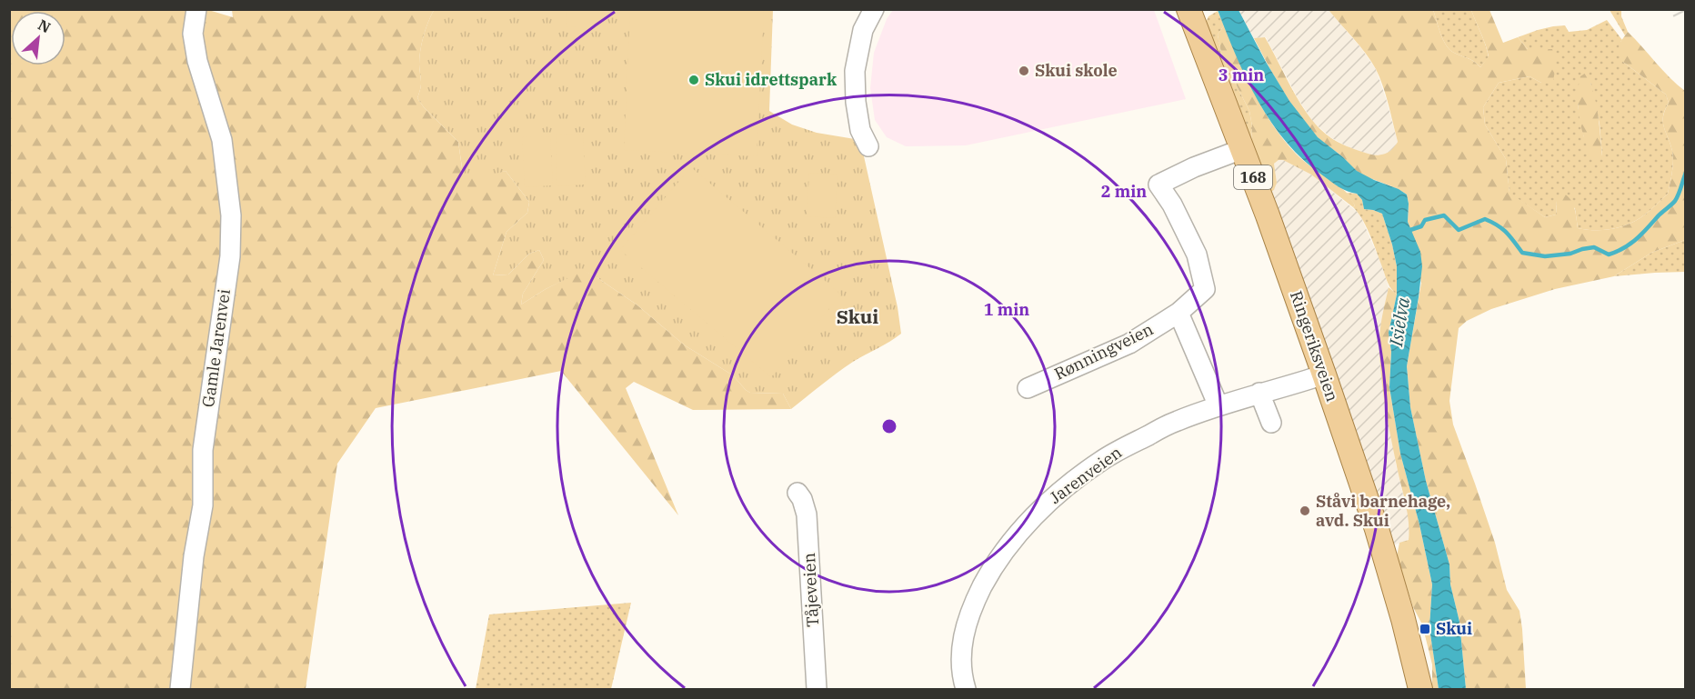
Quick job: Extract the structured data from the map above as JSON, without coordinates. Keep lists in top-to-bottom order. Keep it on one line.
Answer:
{"streets":{"main road":["168","Ringeriksveien"],"street":["Gamle Jarenvei","Rønningveien","Jarenveien","Tåjeveien"]},"crossings":[["Ringeriksveien","Rønningveien"],["Ringeriksveien","Jarenveien"]],"districts":["Skui"],"water":["Isielva"],"places":{"other":["Skui skole","Skui idrettspark","Ståvi barnehage, avd. Skui"],"transit":["Skui"]},"north":"top right","rings":["3 min","2 min","1 min"]}
